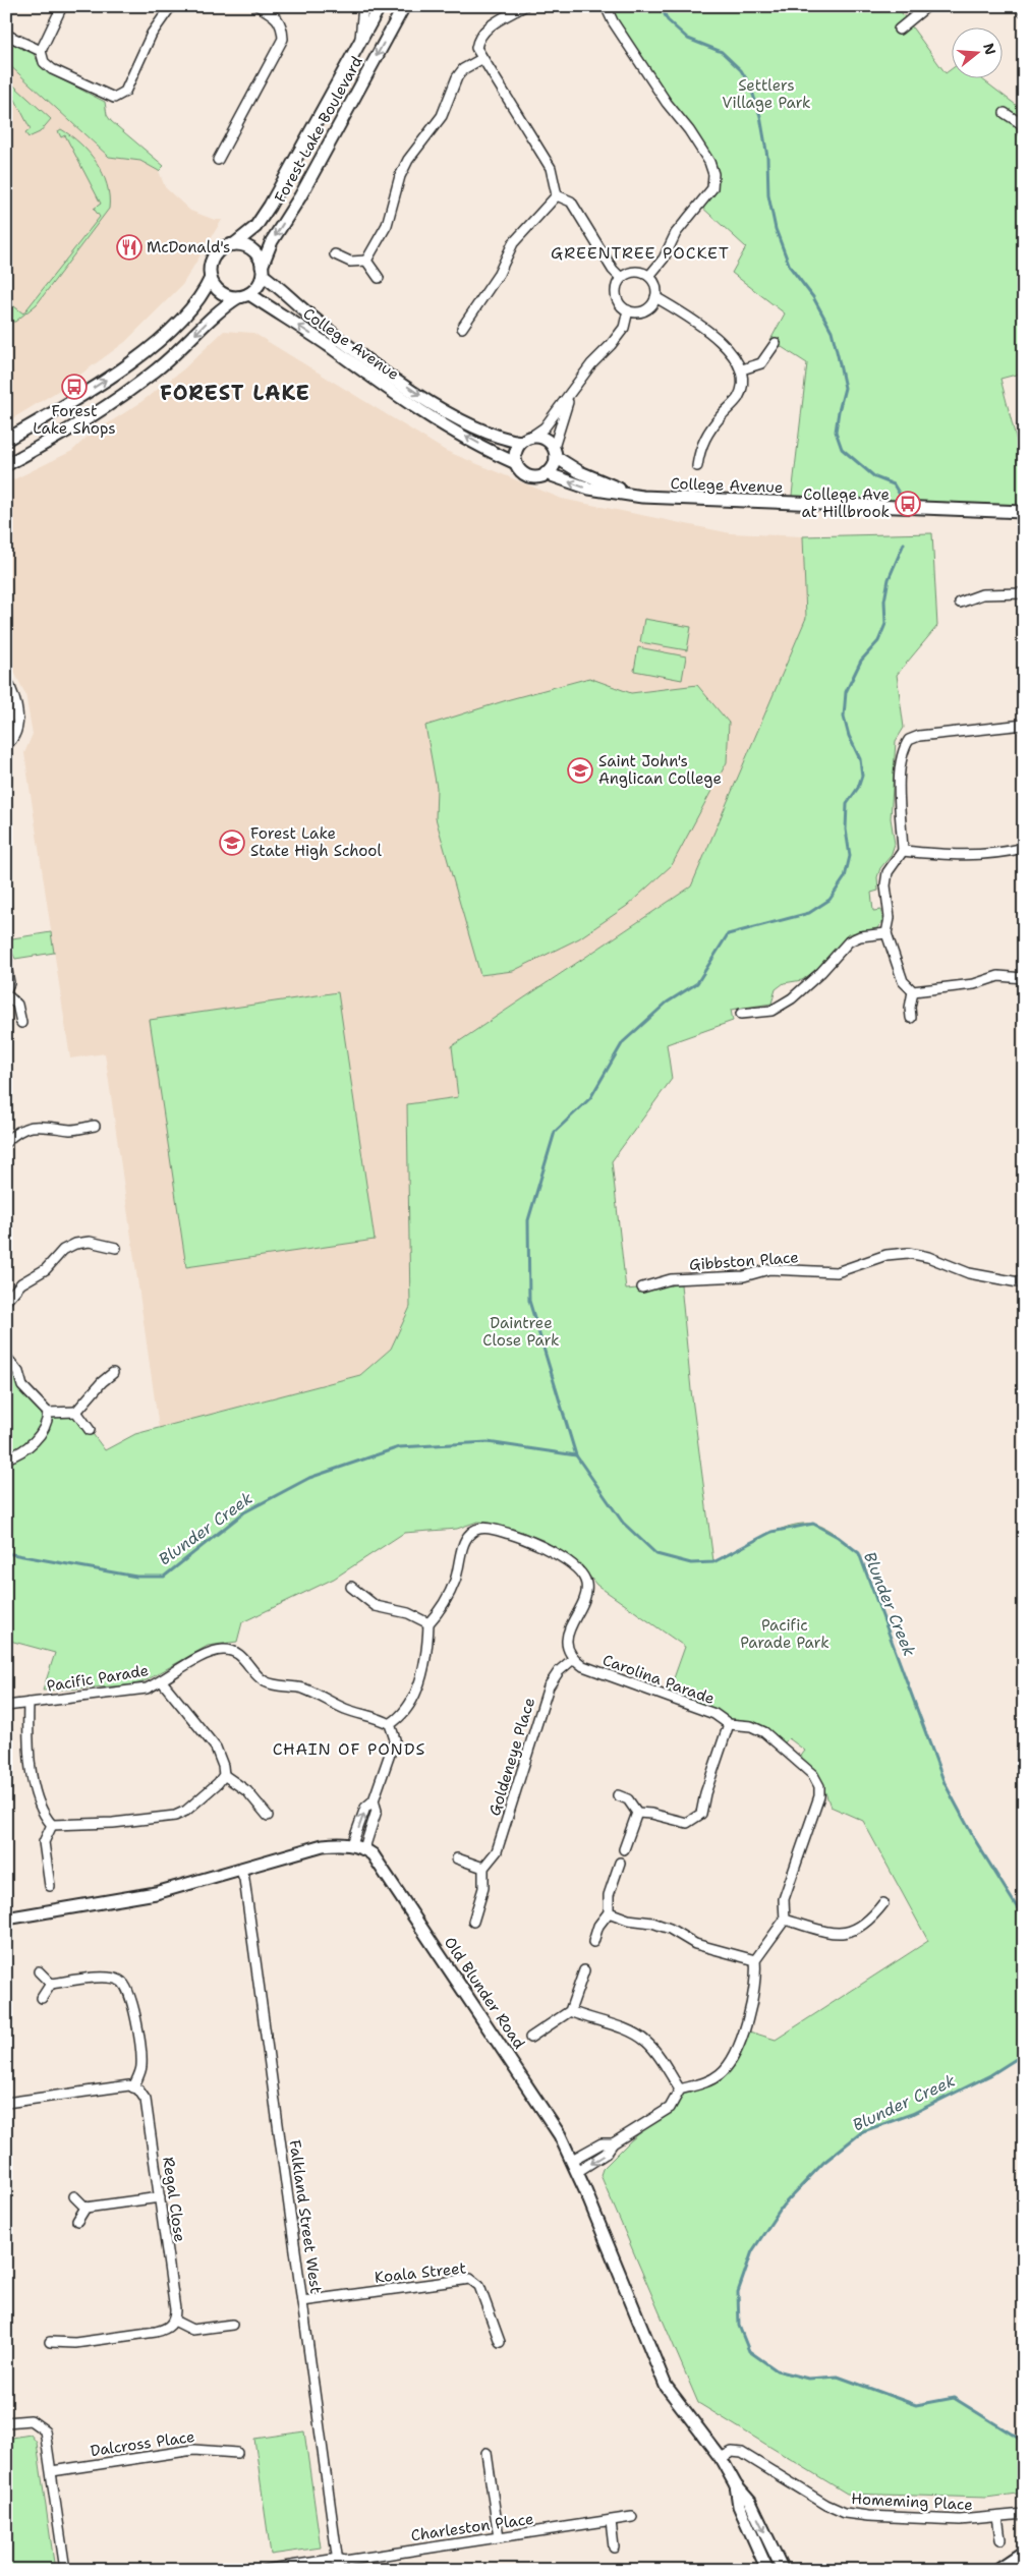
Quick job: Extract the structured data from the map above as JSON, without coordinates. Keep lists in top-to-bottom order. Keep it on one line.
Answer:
{"streets":{"main road":["Forest Lake Boulevard","College Avenue","Old Blunder Road"],"street":["Gibbston Place","Pacific Parade","Carolina Parade","Goldeneye Place","Regal Close","Falkland Street West","Koala Street","Dalcross Place","Homeming Place","Charleston Place"]},"crossings":[["Forest Lake Boulevard","College Avenue"],["Carolina Parade","Goldeneye Place"],["Old Blunder Road","Falkland Street West"],["Old Blunder Road","Homeming Place"],["Falkland Street West","Koala Street"],["Falkland Street West","Charleston Place"]],"districts":["GREENTREE POCKET","FOREST LAKE","CHAIN OF PONDS"],"water":["Blunder Creek"],"parks":["Settlers Village Park","Daintree Close Park","Pacific Parade Park"],"places":{"restaurant":["McDonald's"],"bus stop":["Forest Lake Shops","College Ave at Hillbrook"],"school or university":["Saint John's Anglican College","Forest Lake State High School"]},"north":"right"}
